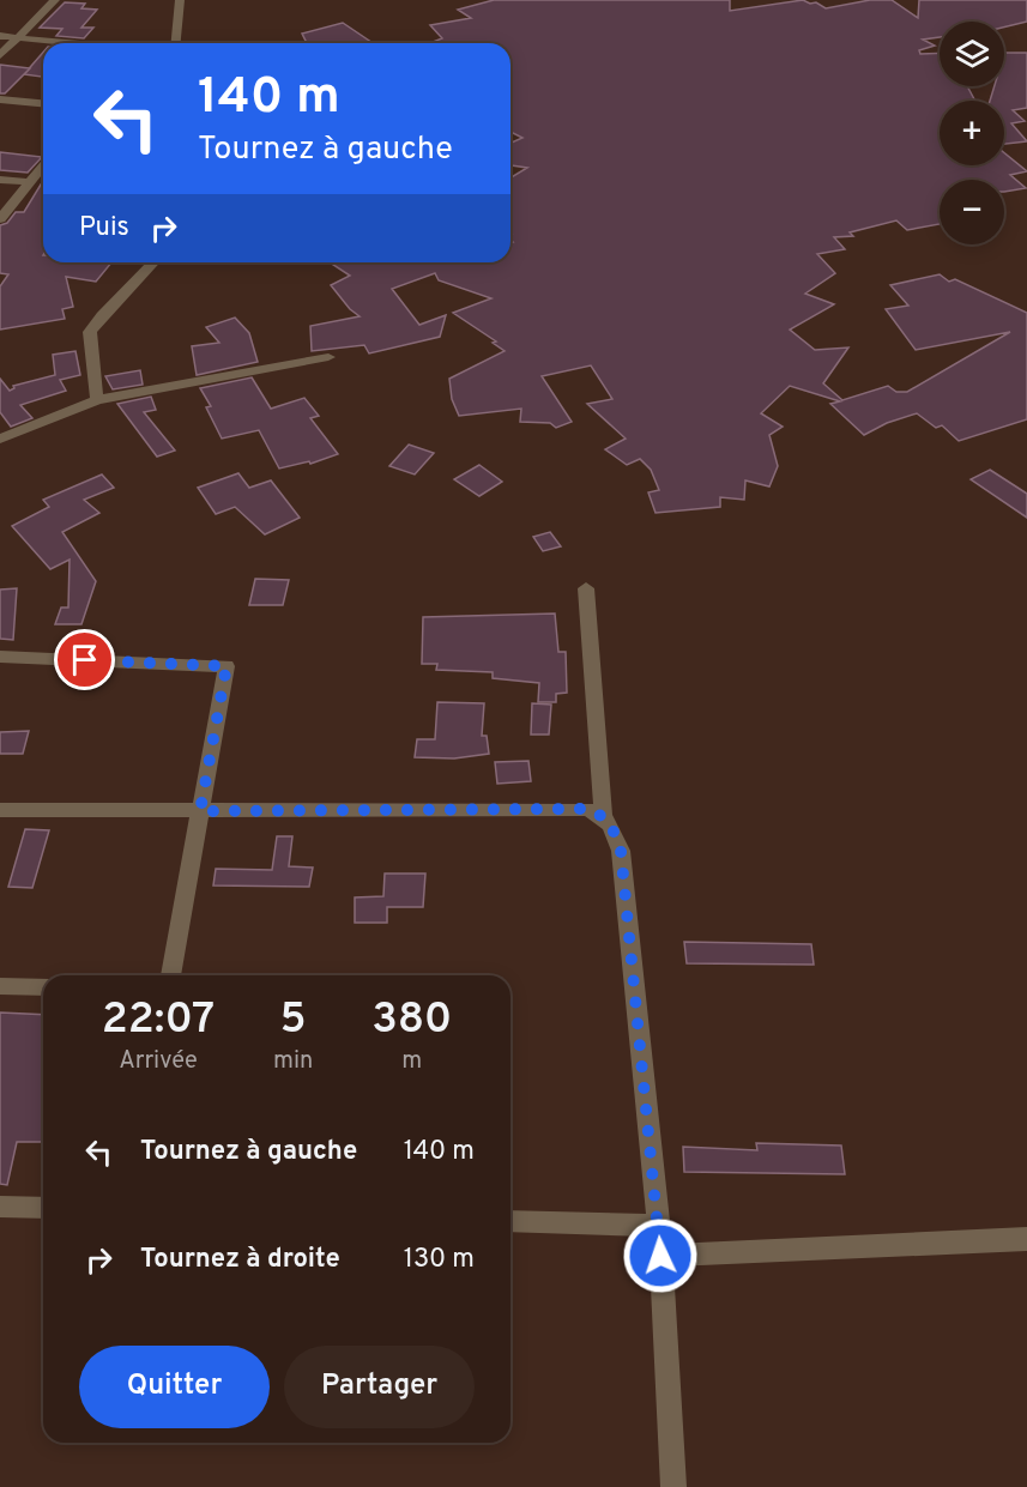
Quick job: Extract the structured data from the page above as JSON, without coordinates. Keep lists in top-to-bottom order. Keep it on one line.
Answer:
{"page":{"map_buttons":["+","−"],"turn":["140 m","Tournez à gauche"],"then":"Puis","eta":["22:07","Arrivée","5","min","380","m"],"list":[{"name":"Tournez à gauche","value":"140 m"},{"name":"Tournez à droite","value":"130 m"}],"buttons":["Quitter","Partager"]}}
